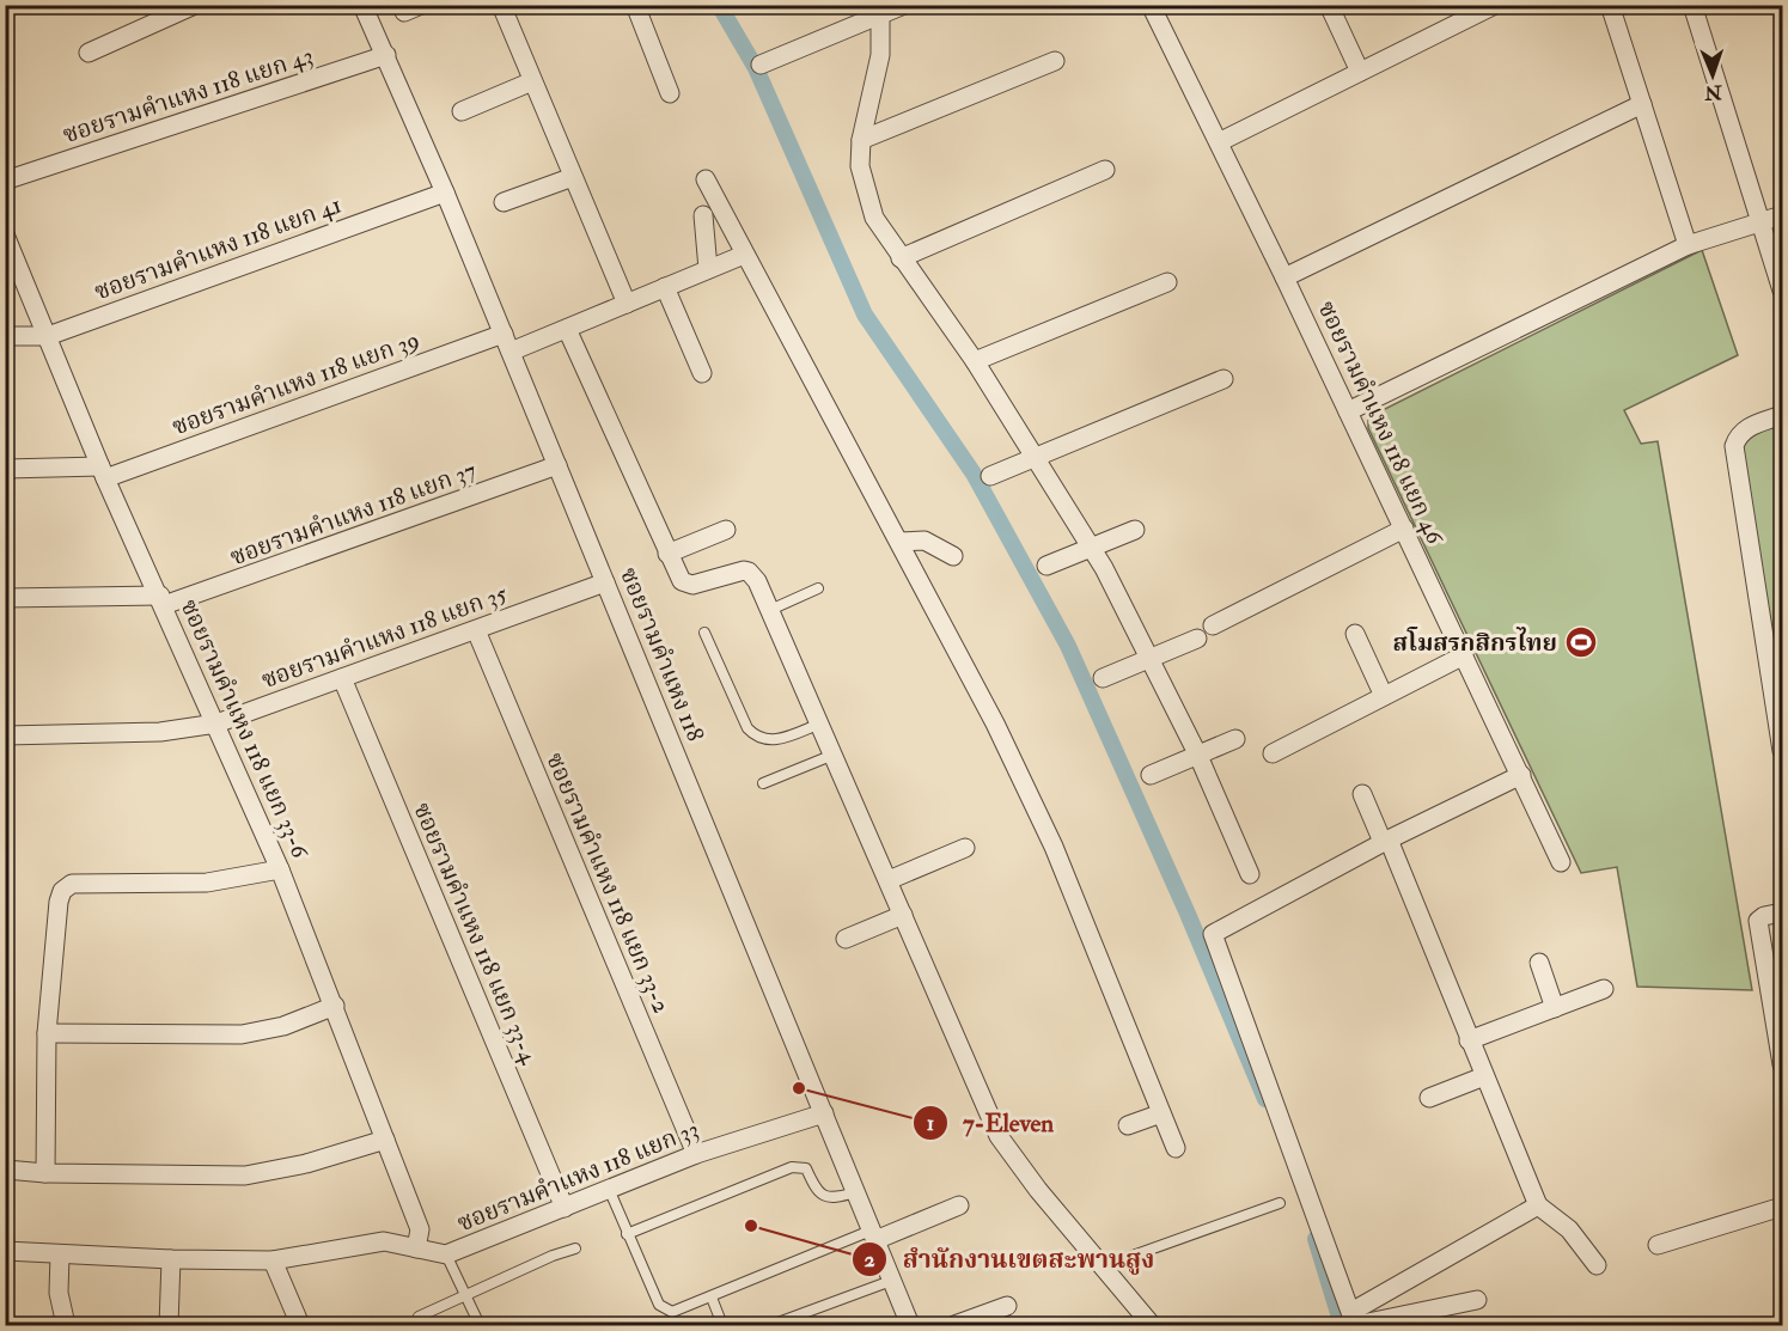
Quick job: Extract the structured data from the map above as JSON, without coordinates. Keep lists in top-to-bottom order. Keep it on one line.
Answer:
{"streets":{"street":["ซอยรามคำแหง 118 แยก 43","ซอยรามคำแหง 118 แยก 41","ซอยรามคำแหง 118 แยก 39","ซอยรามคำแหง 118 แยก 46","ซอยรามคำแหง 118 แยก 37","ซอยรามคำแหง 118 แยก 35","ซอยรามคำแหง 118","ซอยรามคำแหง 118 แยก 33-6","ซอยรามคำแหง 118 แยก 33-2","ซอยรามคำแหง 118 แยก 33-4","ซอยรามคำแหง 118 แยก 33"]},"crossings":[["ซอยรามคำแหง 118 แยก 43","ซอยรามคำแหง 118"],["ซอยรามคำแหง 118 แยก 41","ซอยรามคำแหง 118"],["ซอยรามคำแหง 118 แยก 41","ซอยรามคำแหง 118 แยก 33-6"],["ซอยรามคำแหง 118 แยก 39","ซอยรามคำแหง 118"],["ซอยรามคำแหง 118 แยก 39","ซอยรามคำแหง 118 แยก 33-6"],["ซอยรามคำแหง 118 แยก 37","ซอยรามคำแหง 118"],["ซอยรามคำแหง 118 แยก 37","ซอยรามคำแหง 118 แยก 33-6"],["ซอยรามคำแหง 118 แยก 35","ซอยรามคำแหง 118"],["ซอยรามคำแหง 118 แยก 35","ซอยรามคำแหง 118 แยก 33-6"],["ซอยรามคำแหง 118 แยก 35","ซอยรามคำแหง 118 แยก 33-2"],["ซอยรามคำแหง 118 แยก 35","ซอยรามคำแหง 118 แยก 33-4"],["ซอยรามคำแหง 118","ซอยรามคำแหง 118 แยก 33"],["ซอยรามคำแหง 118 แยก 33-6","ซอยรามคำแหง 118 แยก 33"],["ซอยรามคำแหง 118 แยก 33-2","ซอยรามคำแหง 118 แยก 33"],["ซอยรามคำแหง 118 แยก 33-4","ซอยรามคำแหง 118 แยก 33"]],"places":{"sports":["สโมสรกสิกรไทย"],"other":["7-Eleven","สำนักงานเขตสะพานสูง"]},"north":"bottom"}
